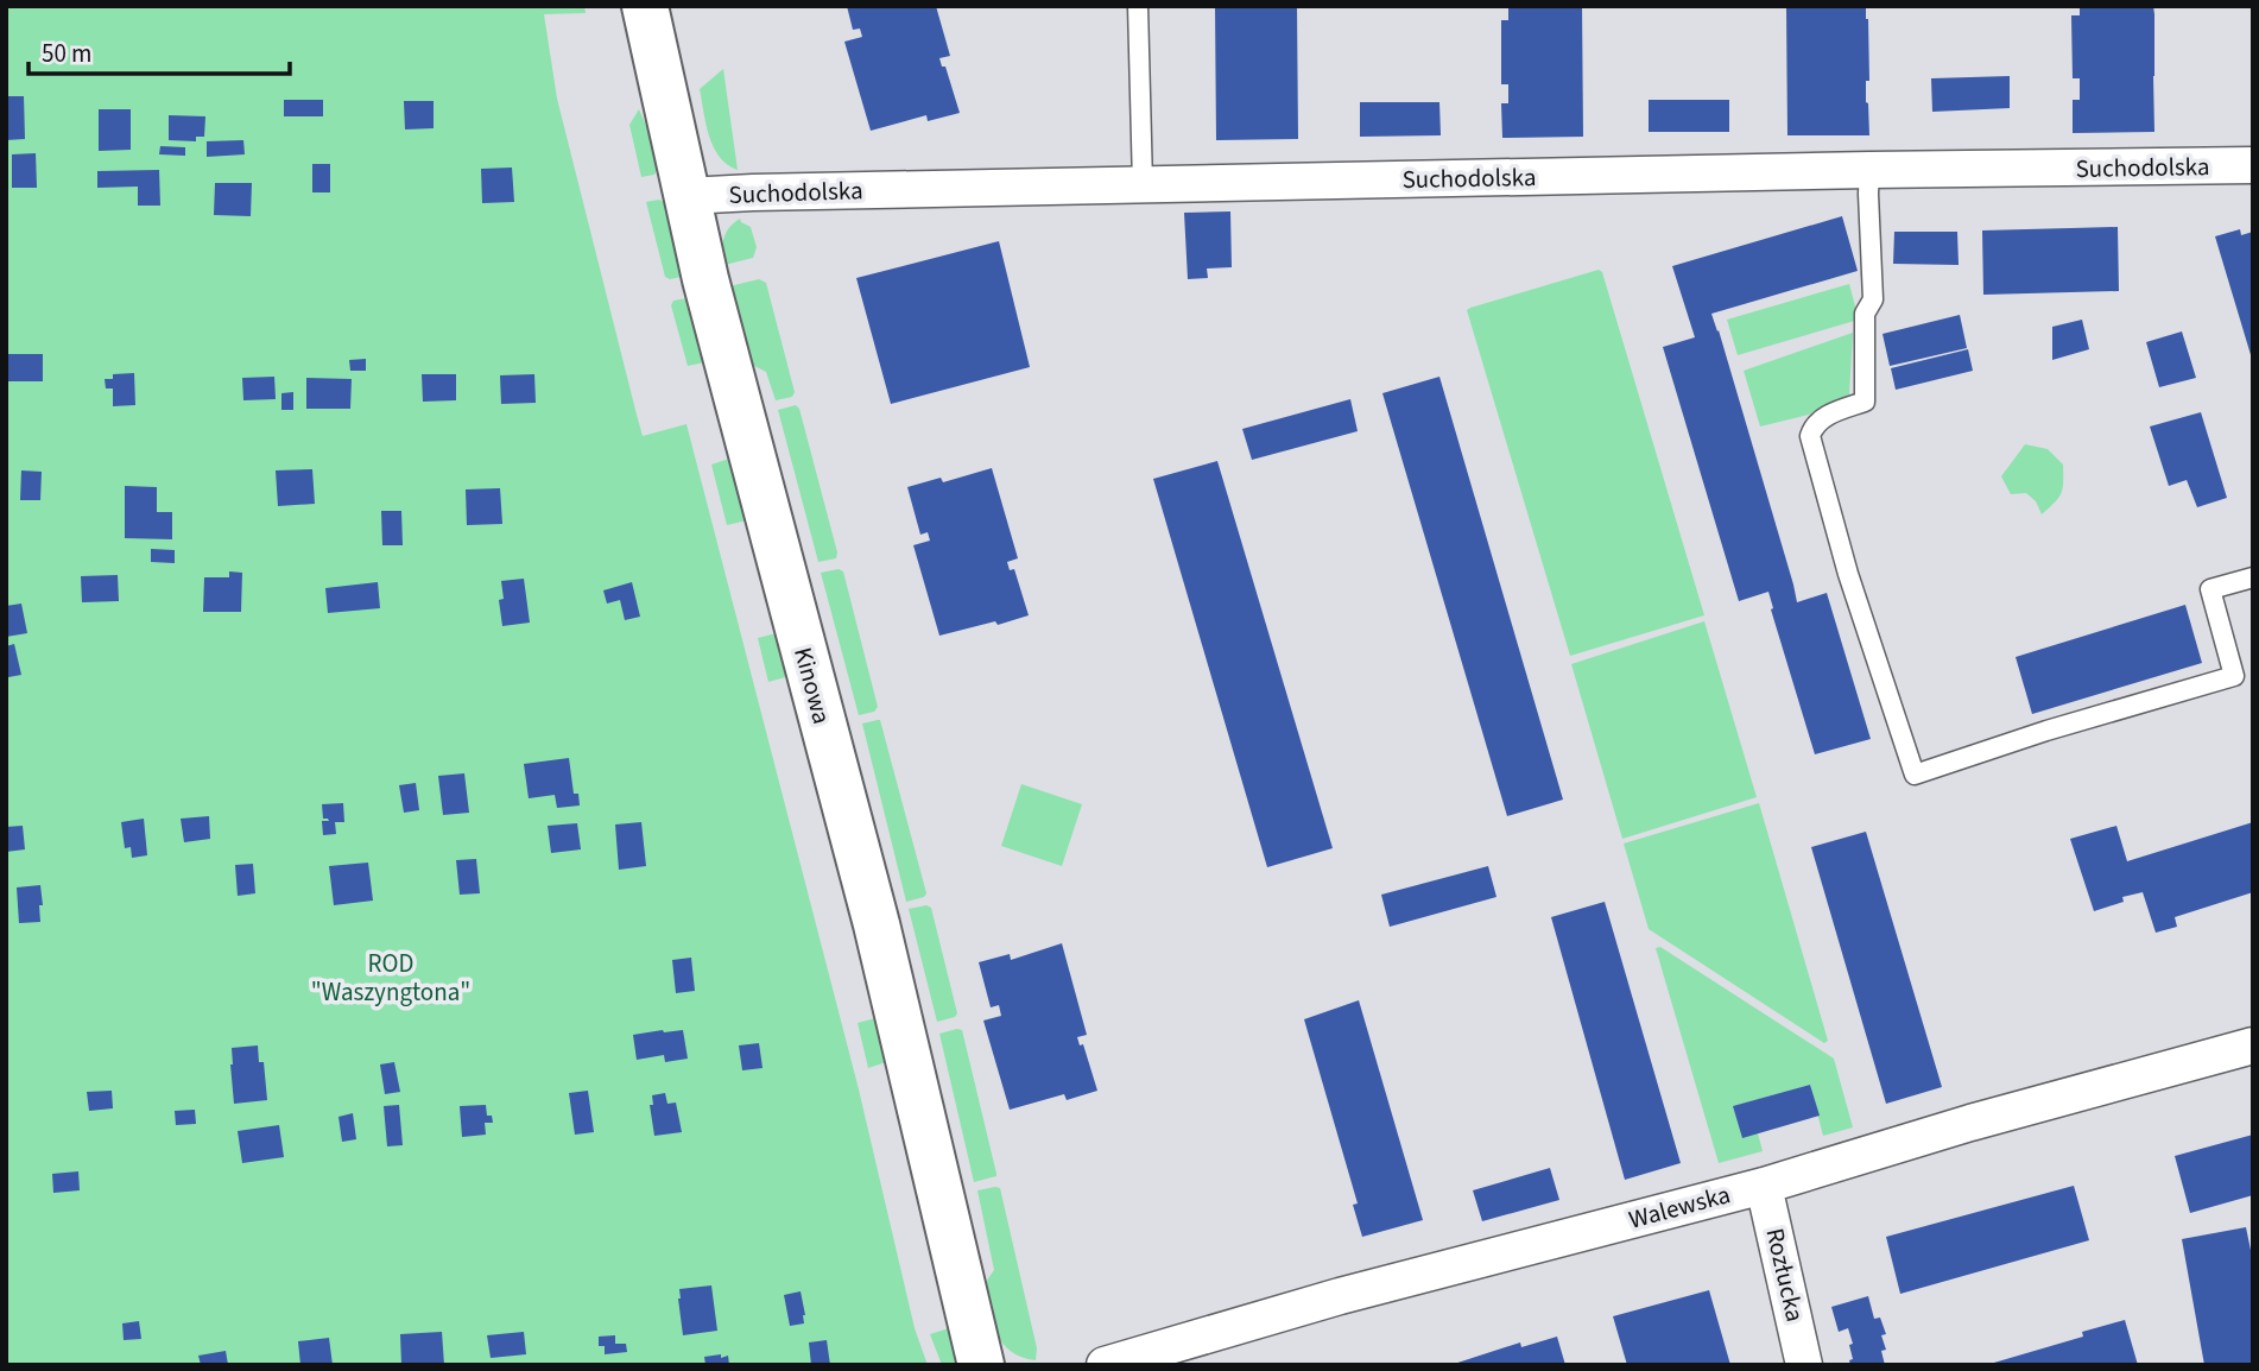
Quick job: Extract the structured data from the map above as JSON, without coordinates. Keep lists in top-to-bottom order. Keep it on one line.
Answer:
{"streets":{"street":["Suchodolska","Kinowa","Walewska","Rozłucka"]},"crossings":[["Suchodolska","Kinowa"],["Walewska","Rozłucka"]],"parks":["ROD \"Waszyngtona\""],"scale_bar":"50 m"}
